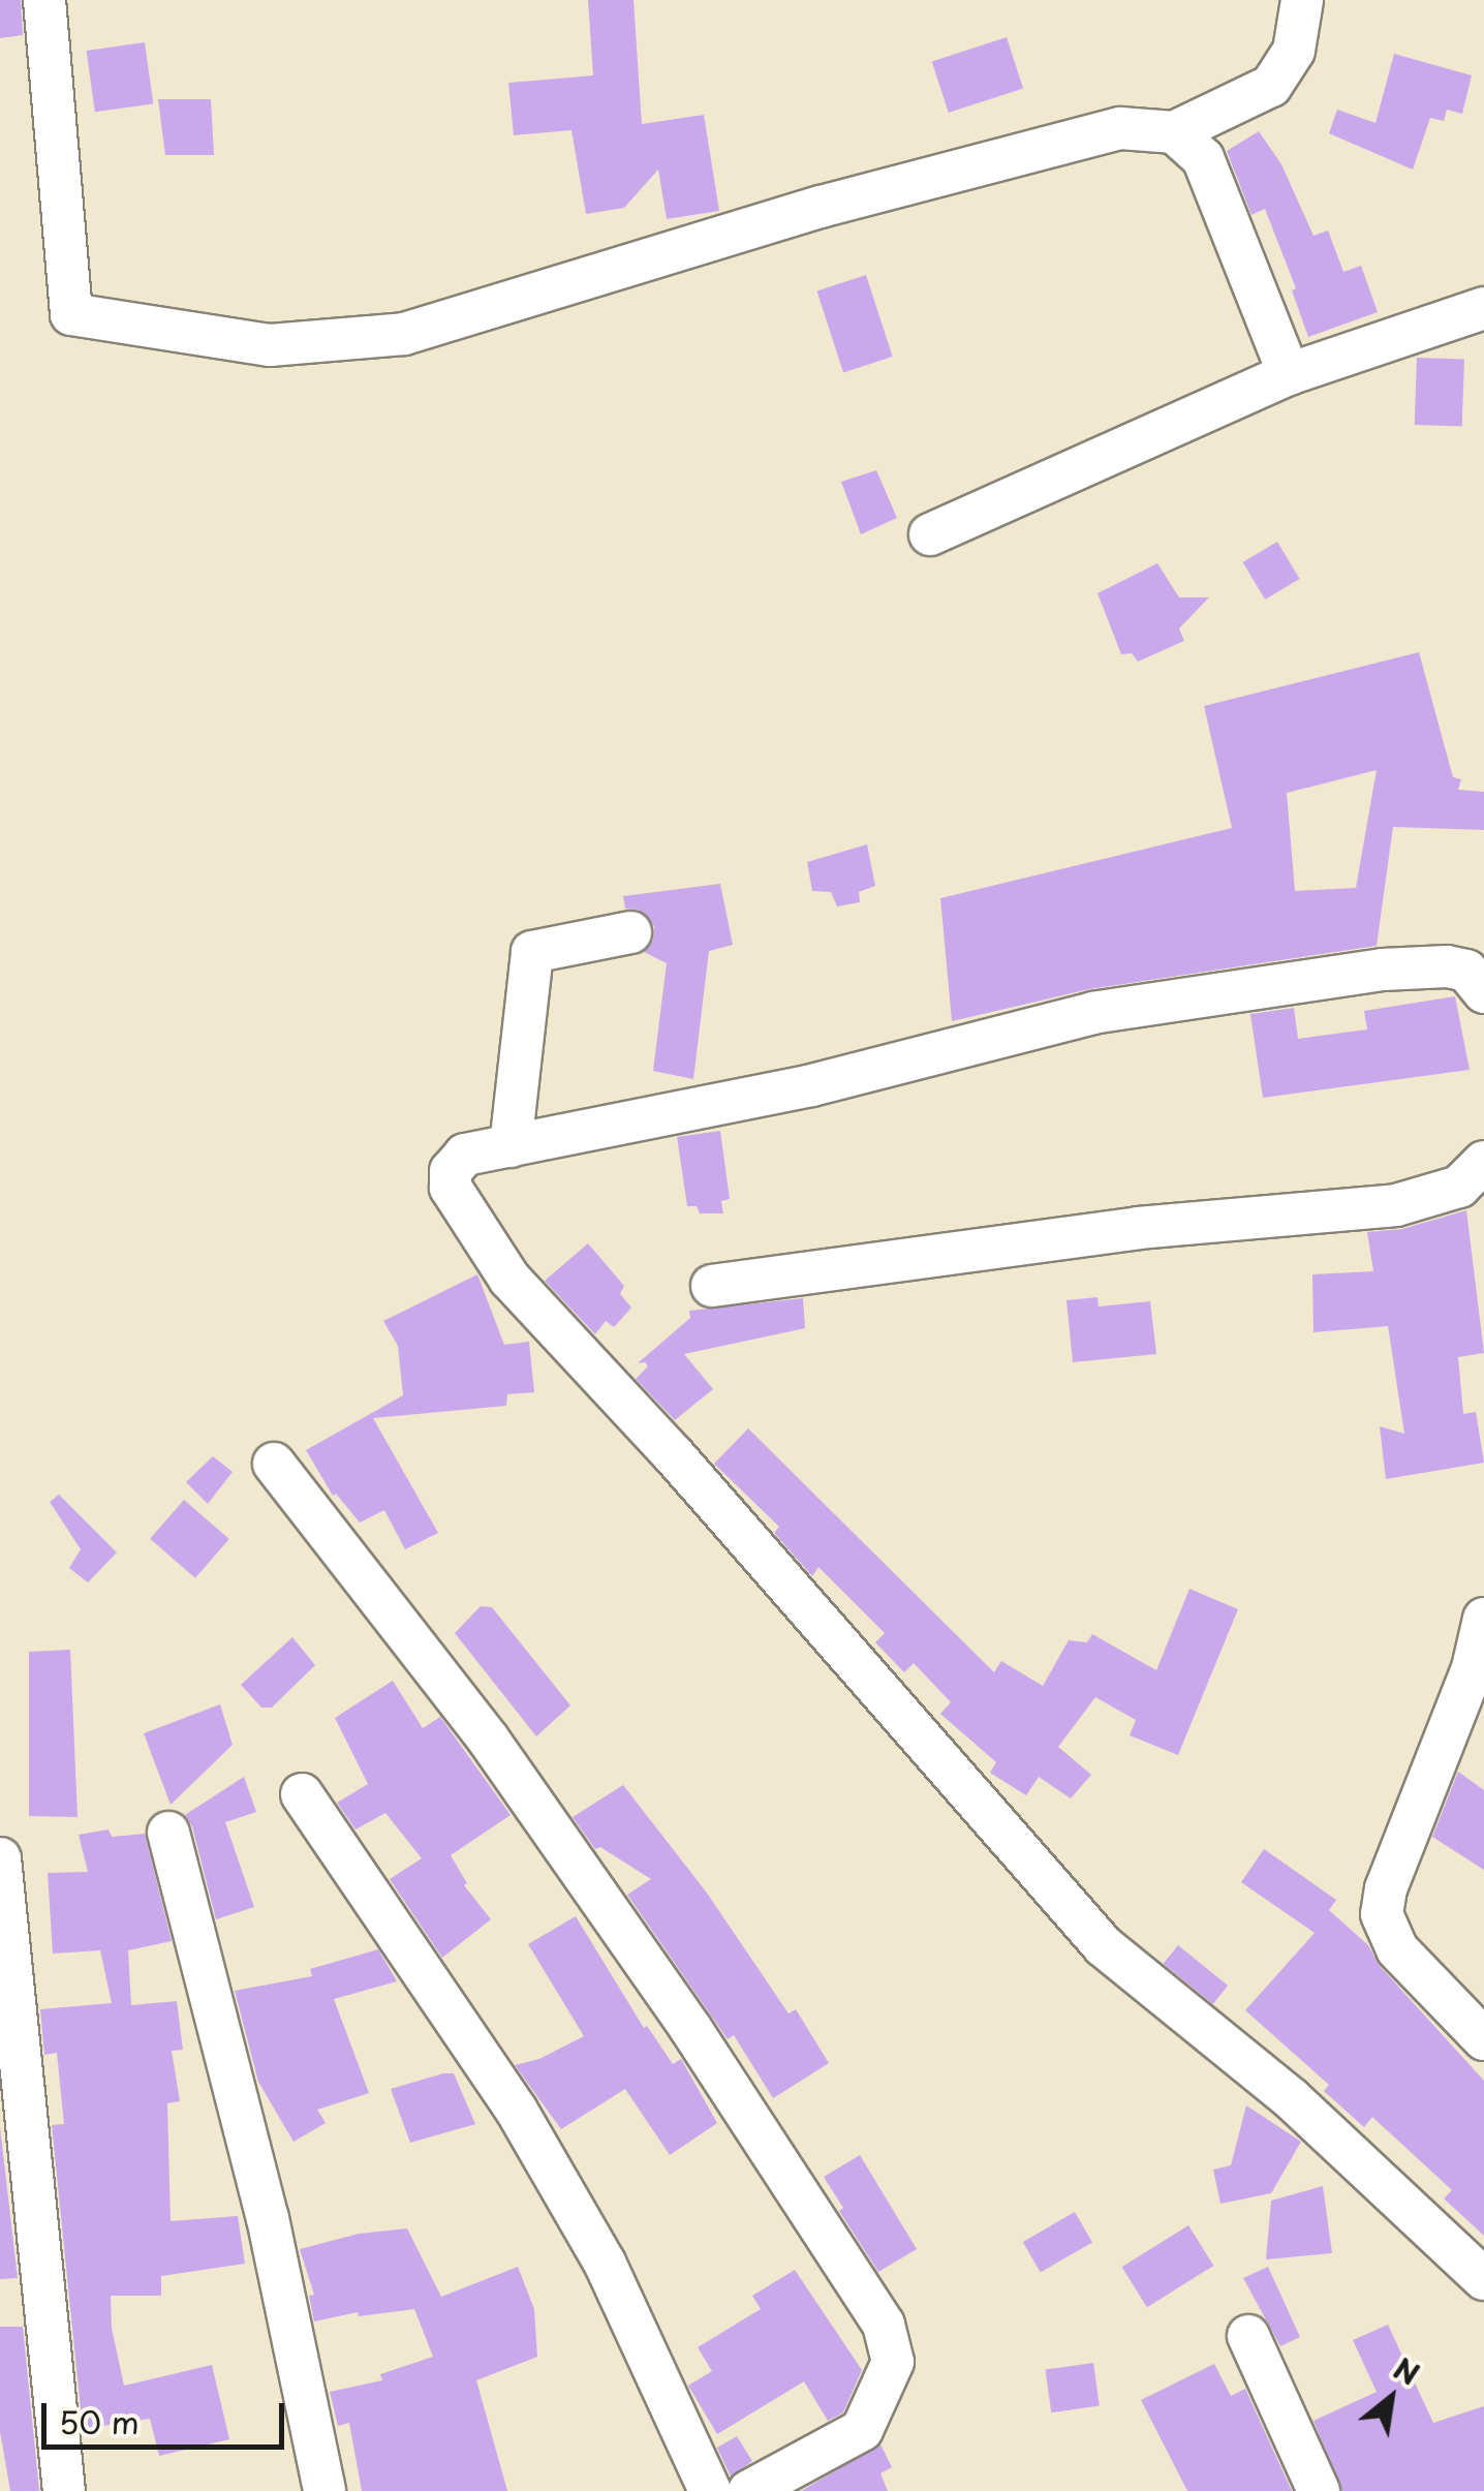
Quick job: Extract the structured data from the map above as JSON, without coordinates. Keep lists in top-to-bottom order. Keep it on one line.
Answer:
{"scale_bar":"50 m","north":"top right"}
